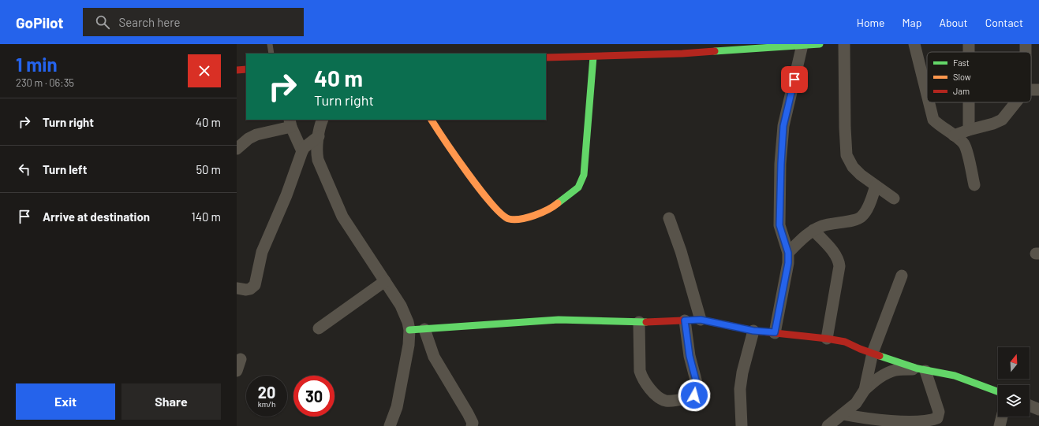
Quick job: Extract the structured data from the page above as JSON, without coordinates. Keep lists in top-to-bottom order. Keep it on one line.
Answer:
{"legend":["Fast","Slow","Jam"],"north":"top","page":{"header":"GoPilot","search":"Search here","nav":["Home","Map","About","Contact"],"heading":["1 min","230 m · 06:35"],"turn":["40 m","Turn right"],"list":[{"name":"Turn right","value":"40 m"},{"name":"Turn left","value":"50 m"},{"name":"Arrive at destination","value":"140 m"}],"speed":"20 km/h","limit":"30","buttons":["Exit","Share"]}}
